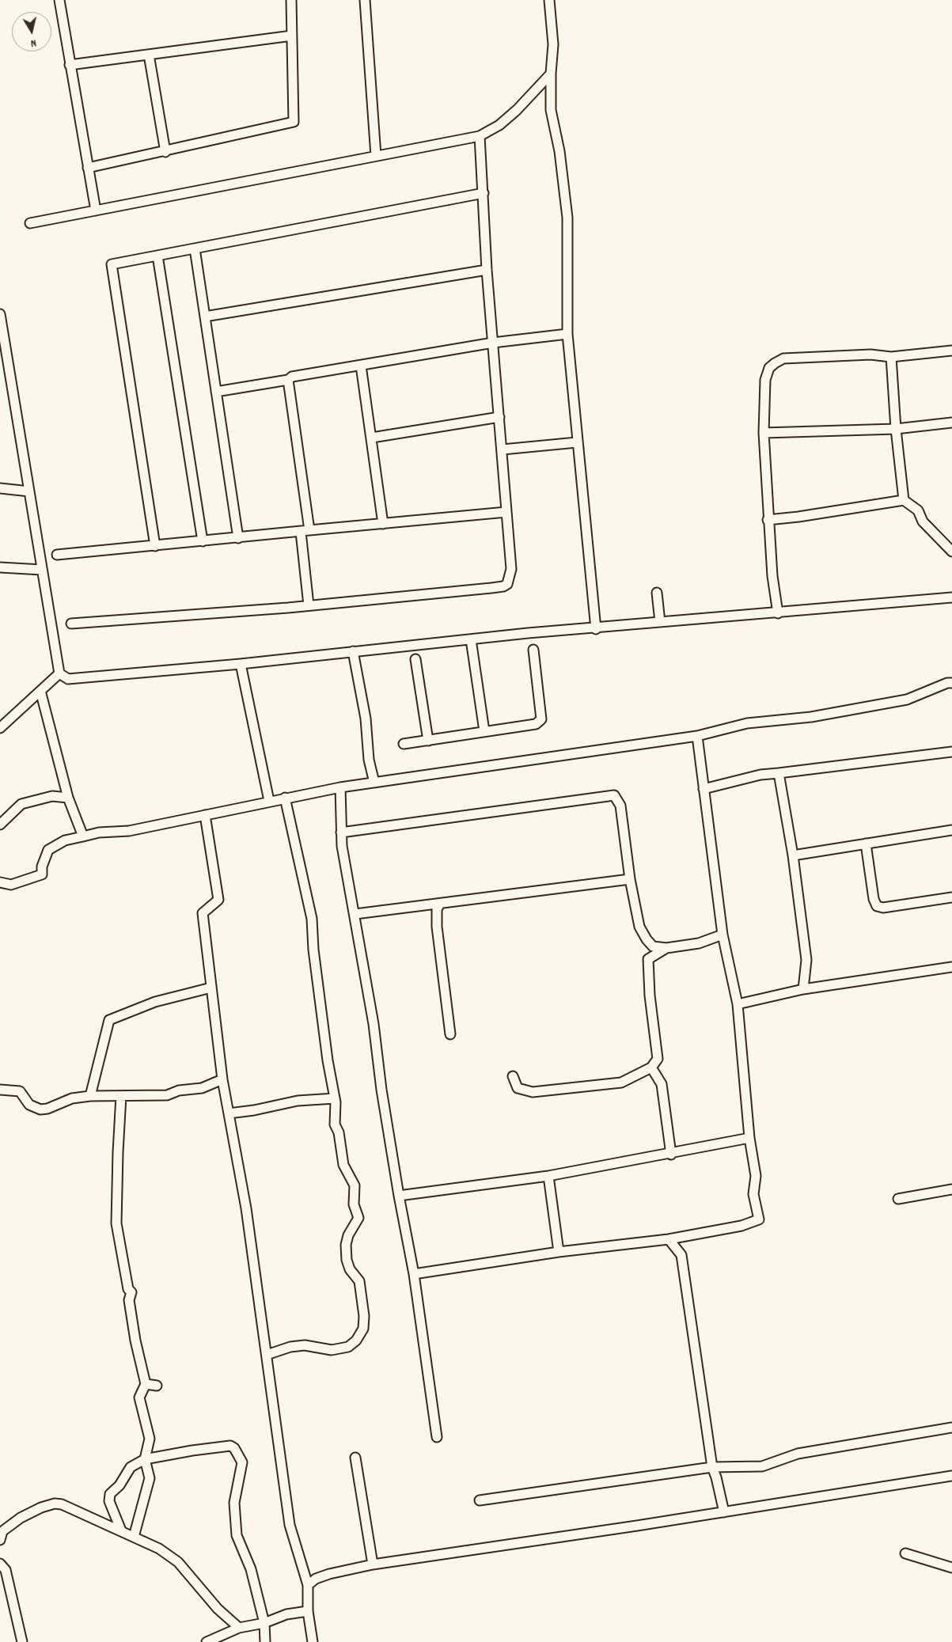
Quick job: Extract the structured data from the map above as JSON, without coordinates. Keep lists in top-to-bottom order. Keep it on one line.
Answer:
{"north":"bottom"}
